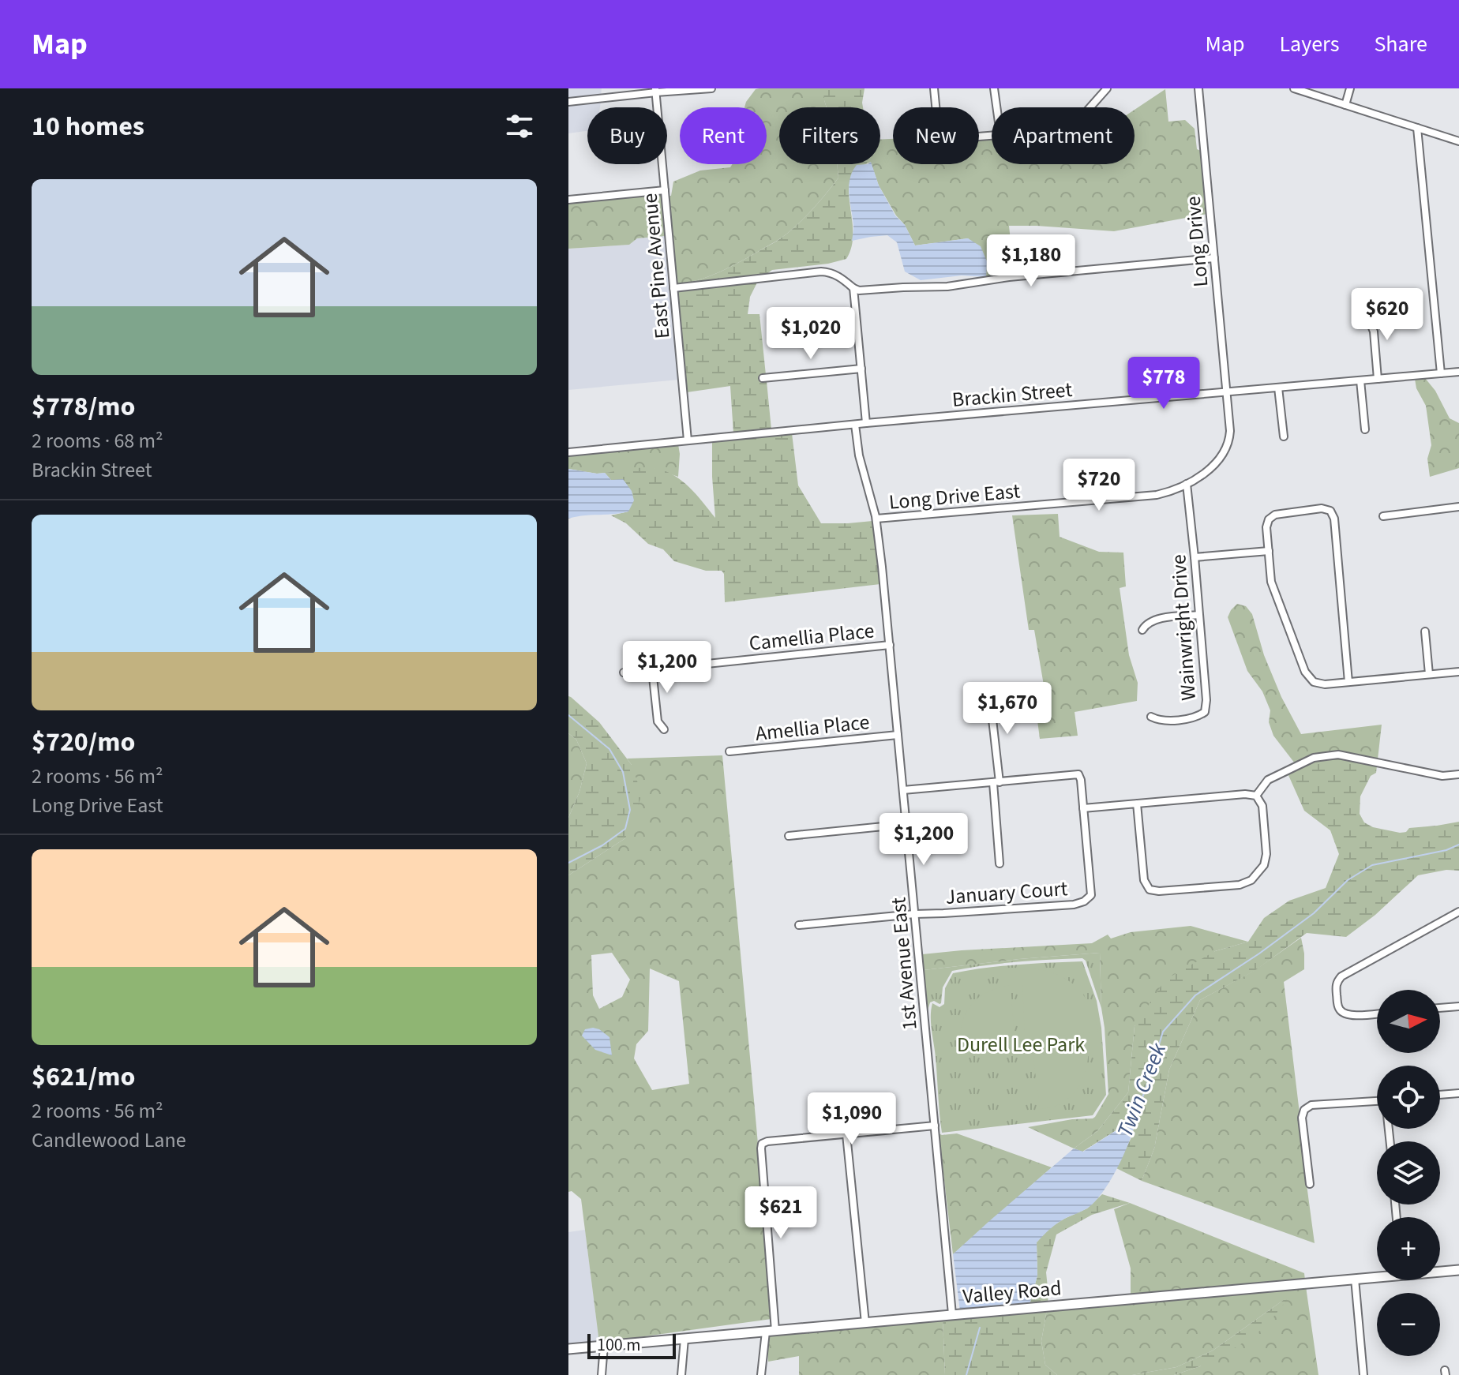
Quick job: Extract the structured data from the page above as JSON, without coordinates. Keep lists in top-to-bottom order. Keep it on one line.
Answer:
{"streets":{"street":["Long Drive","East Pine Avenue","Brackin Street","Long Drive East","Wainwright Drive","Camellia Place","Amellia Place","January Court","1st Avenue East","Valley Road"]},"crossings":[["Long Drive","Brackin Street"],["Long Drive","Long Drive East"],["East Pine Avenue","Brackin Street"],["Brackin Street","Long Drive East"],["Brackin Street","1st Avenue East"],["Long Drive East","Wainwright Drive"],["Long Drive East","1st Avenue East"],["Camellia Place","1st Avenue East"],["Amellia Place","1st Avenue East"],["January Court","1st Avenue East"],["1st Avenue East","Valley Road"]],"water":["Twin Creek"],"parks":["Durell Lee Park"],"scale_bar":"100 m","north":"right","page":{"header":"Map","nav":["Map","Layers","Share"],"heading":"10 homes","chip":["Buy","Rent","Filters","New","Apartment"],"list":[{"name":"$778/mo","note":"2 rooms · 68 m² · Brackin Street"},{"name":"$720/mo","note":"2 rooms · 56 m² · Long Drive East"},{"name":"$621/mo","note":"2 rooms · 56 m² · Candlewood Lane"}],"price":["$1,180","$620","$1,020","$778","$720","$1,200","$1,670","$1,200","$1,090","$621"],"map_buttons":["+","−"],"scale":"100 m"}}
